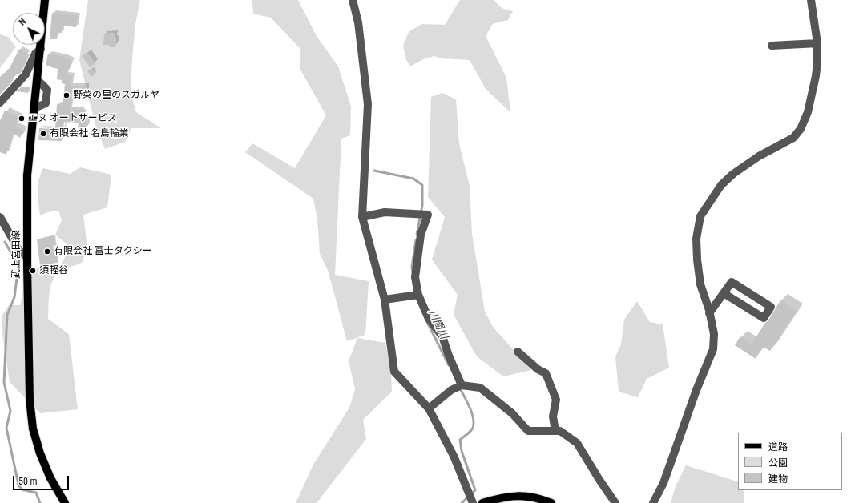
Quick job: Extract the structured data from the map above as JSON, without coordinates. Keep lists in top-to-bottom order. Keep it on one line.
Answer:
{"streets":{"main road":["武上宮田線"]},"water":["川間川"],"places":["野菜の里のスガルヤ","エヌ オートサービス","有限会社 名島輪業","有限会社 富士タクシー","須軽谷"],"legend":["道路","公園","建物"],"scale_bar":"50 m","north":"top left"}
